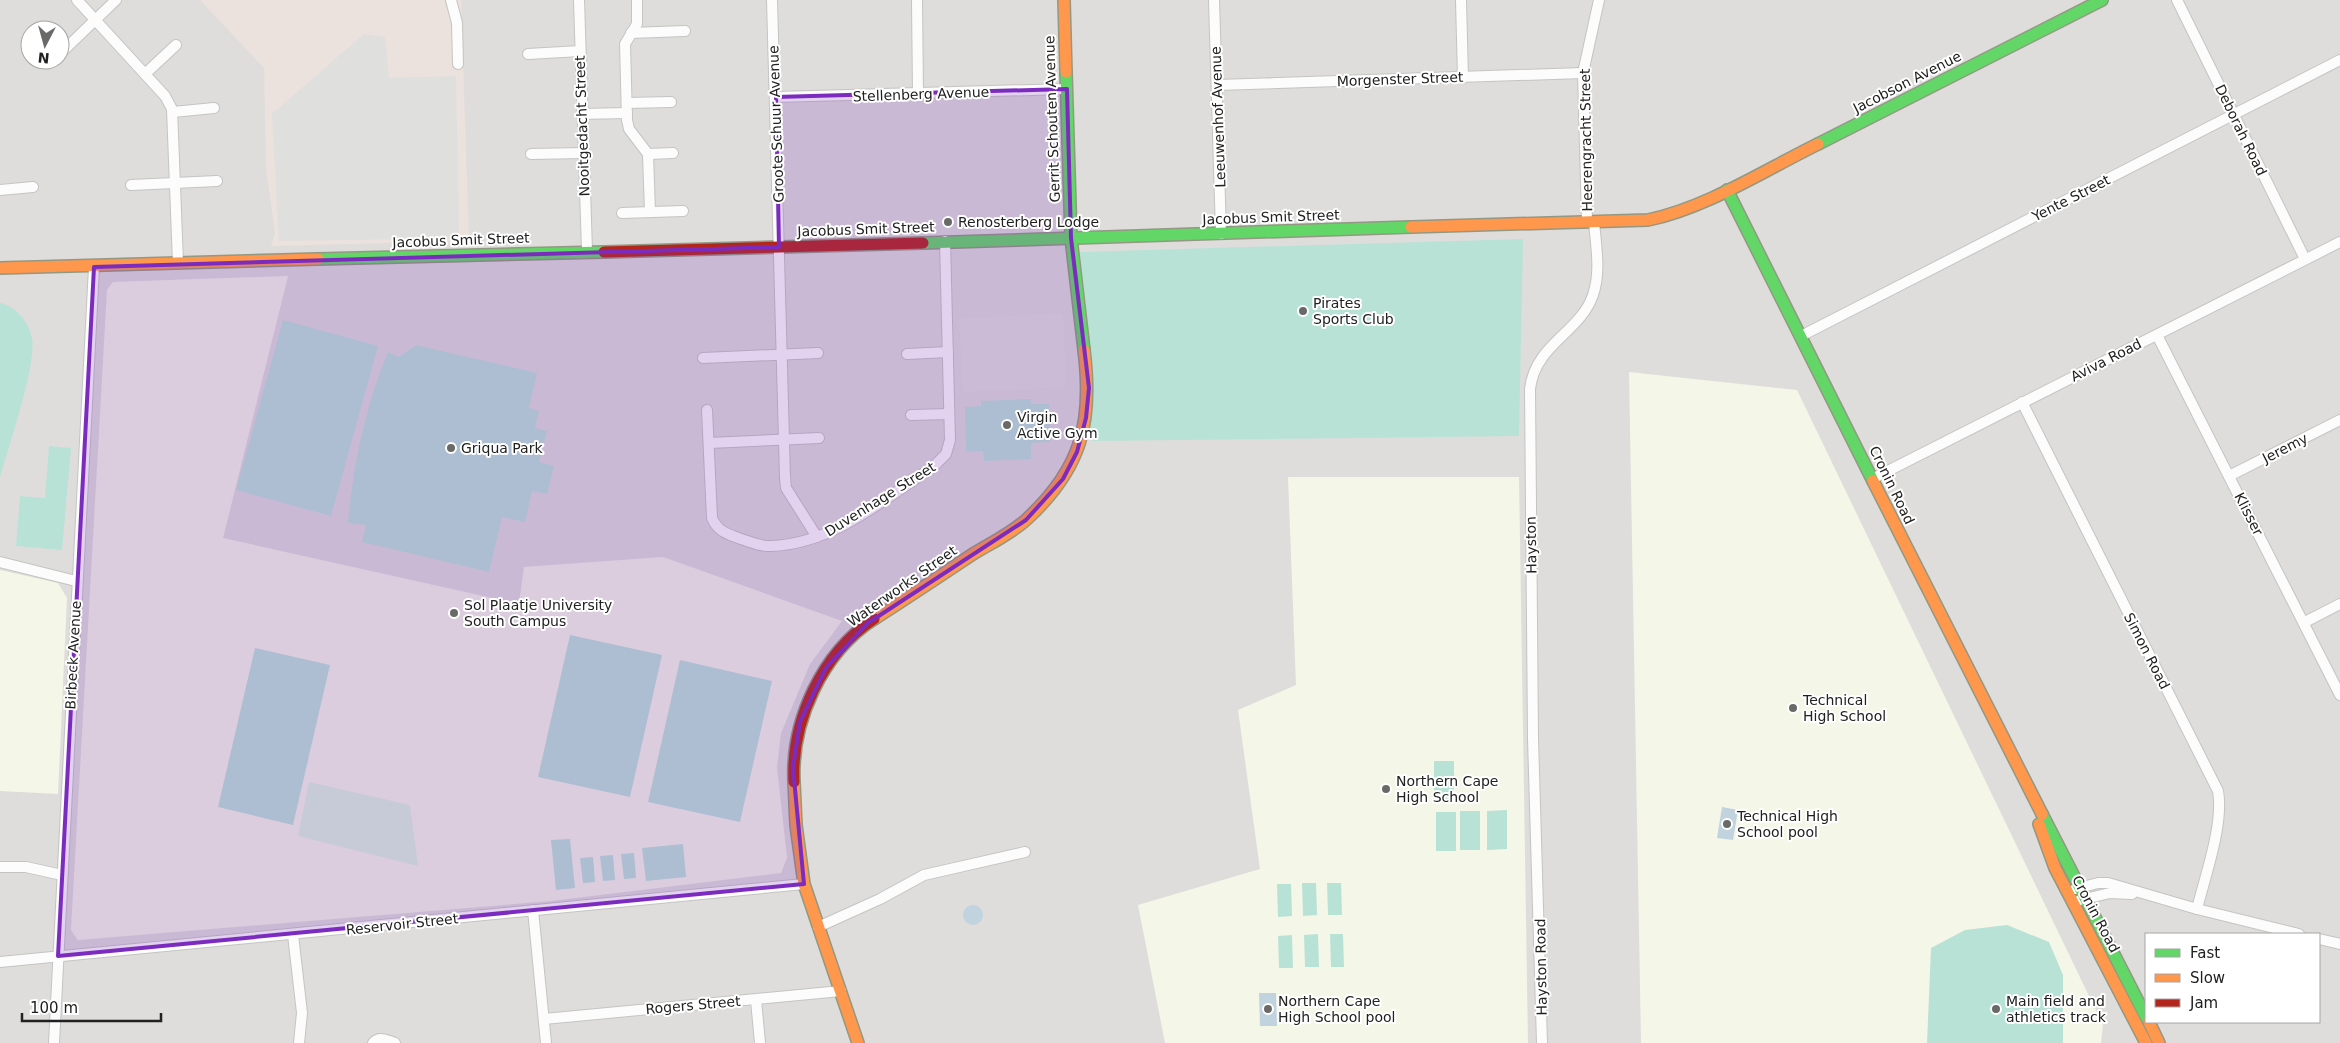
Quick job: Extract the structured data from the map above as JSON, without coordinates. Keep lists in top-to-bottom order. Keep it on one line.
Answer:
{"streets":{"street":["Morgenster Street","Jacobson Avenue","Stellenberg Avenue","Leeuwenhof Avenue","Gerrit Schouten Avenue","Groote Schuur Avenue","Nooitgedacht Street","Deborah Road","Heerengracht Street","Yente Street","Jacobus Smit Street","Aviva Road","Jeremy","Cronin Road","Duvenhage Street","Klisser","Hayston","Waterworks Street","Simon Road","Birbeck Avenue","Reservoir Street","Hayston Road","Rogers Street"]},"crossings":[["Morgenster Street","Leeuwenhof Avenue"],["Morgenster Street","Heerengracht Street"],["Jacobson Avenue","Jacobus Smit Street"],["Jacobson Avenue","Cronin Road"],["Stellenberg Avenue","Gerrit Schouten Avenue"],["Stellenberg Avenue","Groote Schuur Avenue"],["Leeuwenhof Avenue","Jacobus Smit Street"],["Gerrit Schouten Avenue","Jacobus Smit Street"],["Gerrit Schouten Avenue","Waterworks Street"],["Groote Schuur Avenue","Jacobus Smit Street"],["Groote Schuur Avenue","Duvenhage Street"],["Nooitgedacht Street","Jacobus Smit Street"],["Deborah Road","Yente Street"],["Deborah Road","Aviva Road"],["Heerengracht Street","Jacobus Smit Street"],["Heerengracht Street","Hayston"],["Yente Street","Cronin Road"],["Jacobus Smit Street","Cronin Road"],["Jacobus Smit Street","Duvenhage Street"],["Jacobus Smit Street","Hayston"],["Jacobus Smit Street","Waterworks Street"],["Jacobus Smit Street","Birbeck Avenue"],["Aviva Road","Cronin Road"],["Aviva Road","Klisser"],["Aviva Road","Simon Road"],["Jeremy","Klisser"],["Hayston","Hayston Road"],["Waterworks Street","Reservoir Street"],["Waterworks Street","Rogers Street"],["Birbeck Avenue","Reservoir Street"]],"places":["Renosterberg Lodge","Pirates Sports Club","Virgin Active Gym","Griqua Park","Sol Plaatje University South Campus","Technical High School","Northern Cape High School","Technical High School pool","Northern Cape High School pool","Main field and athletics track"],"legend":["Fast","Slow","Jam"],"scale_bar":"100 m","north":"bottom"}
